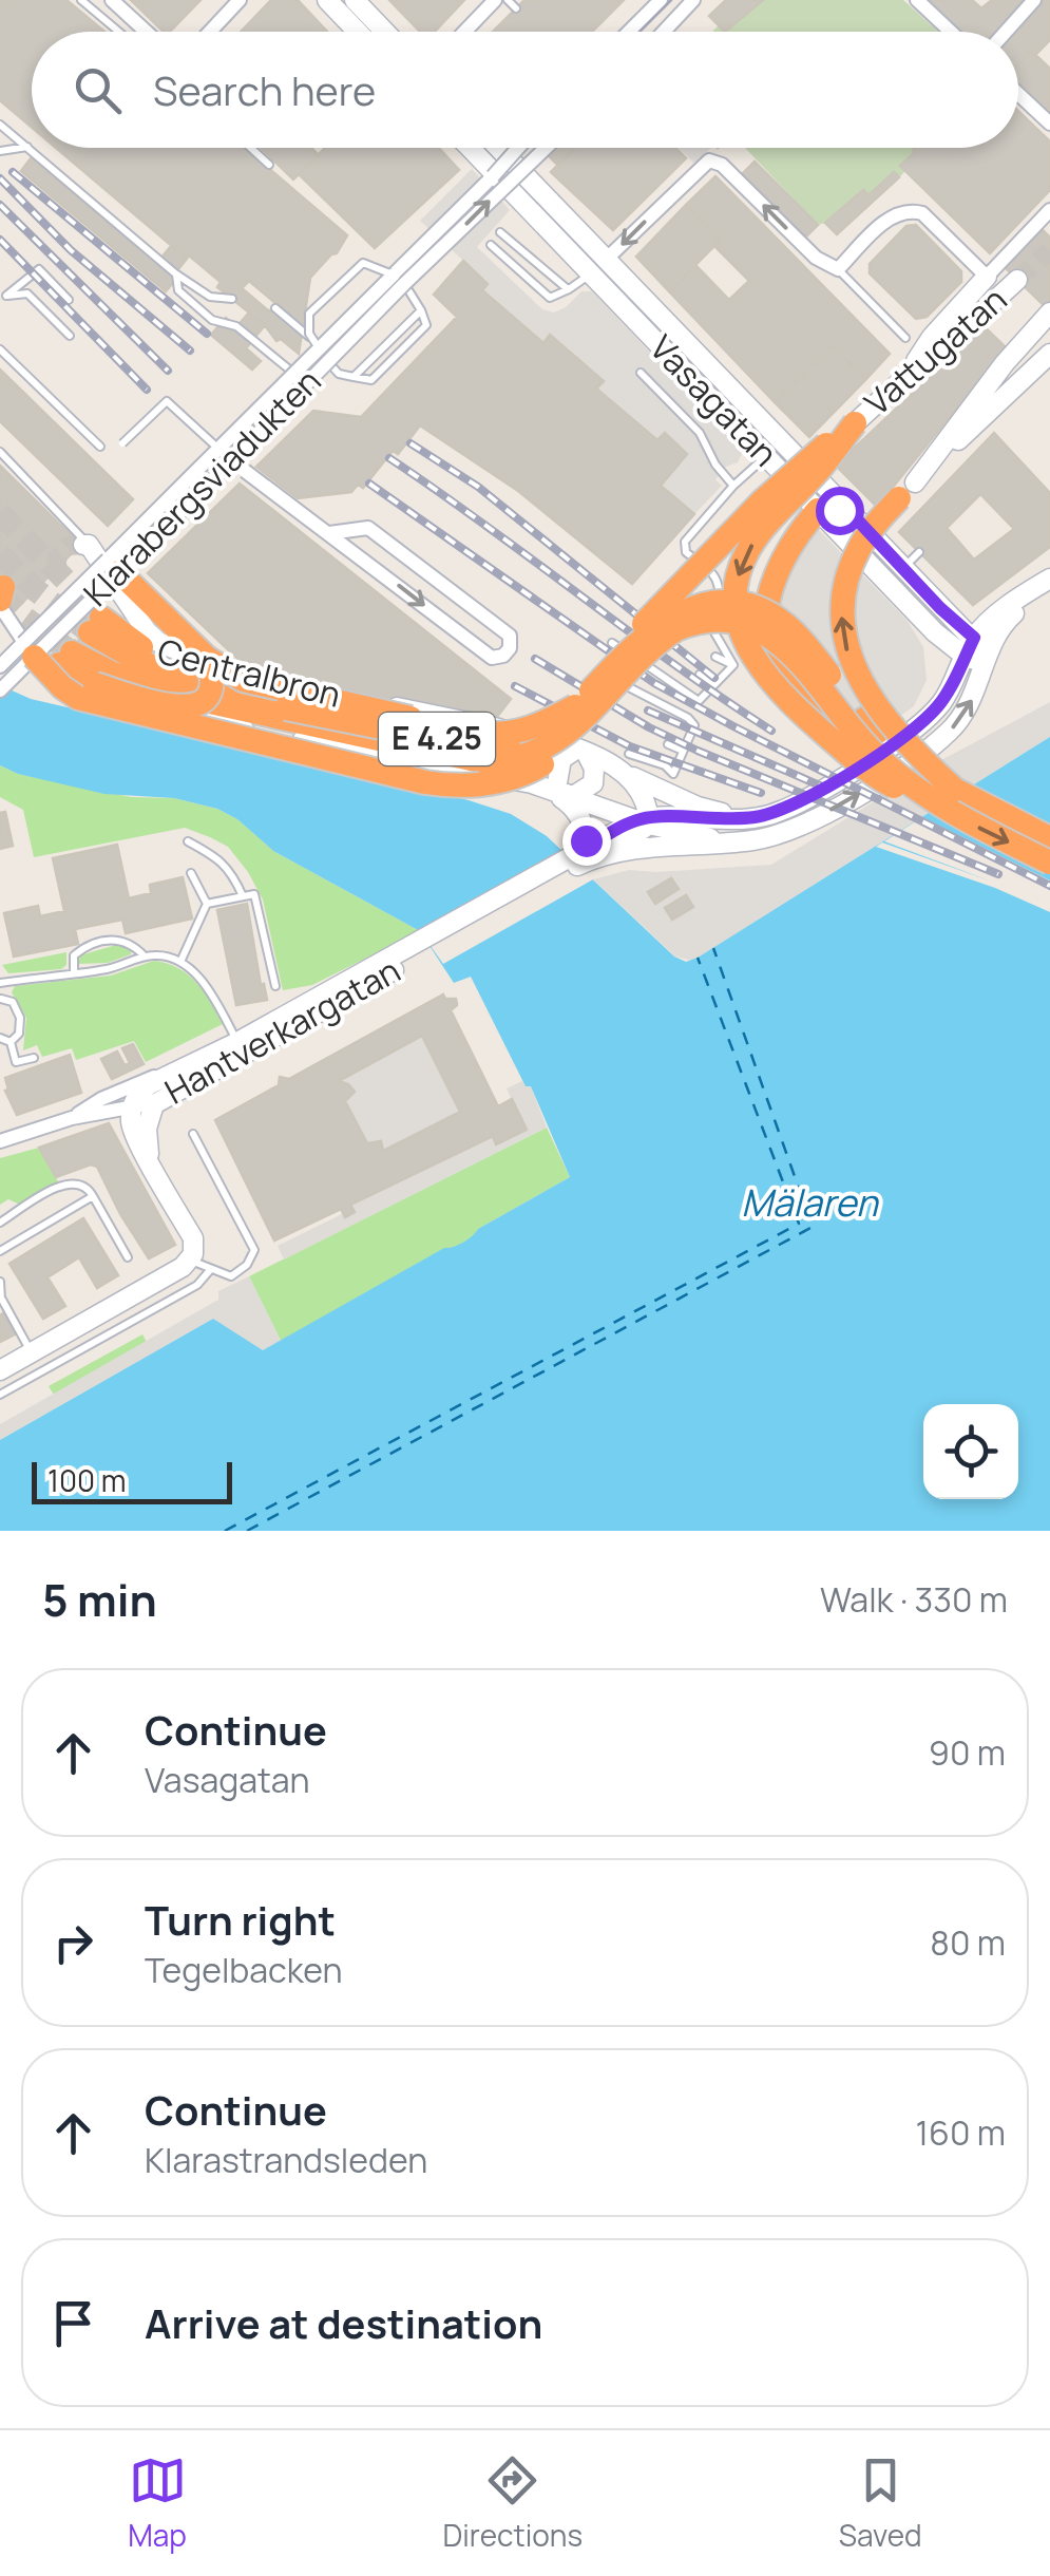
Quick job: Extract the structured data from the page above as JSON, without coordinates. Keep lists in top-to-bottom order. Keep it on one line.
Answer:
{"streets":{"highway":["Centralbron","E 4.25"],"street":["Vattugatan","Vasagatan","Klarabergsviadukten","Hantverkargatan"]},"crossings":[["Centralbron","E 4.25"]],"water":["Mälaren"],"scale_bar":"100 m","page":{"search":"Search here","scale":"100 m","heading":["5 min","Walk · 330 m"],"list":[["Continue","Vasagatan","90 m"],["Turn right","Tegelbacken","80 m"],["Continue","Klarastrandsleden","160 m"],"Arrive at destination"],"nav":["Map","Directions","Saved"]}}
